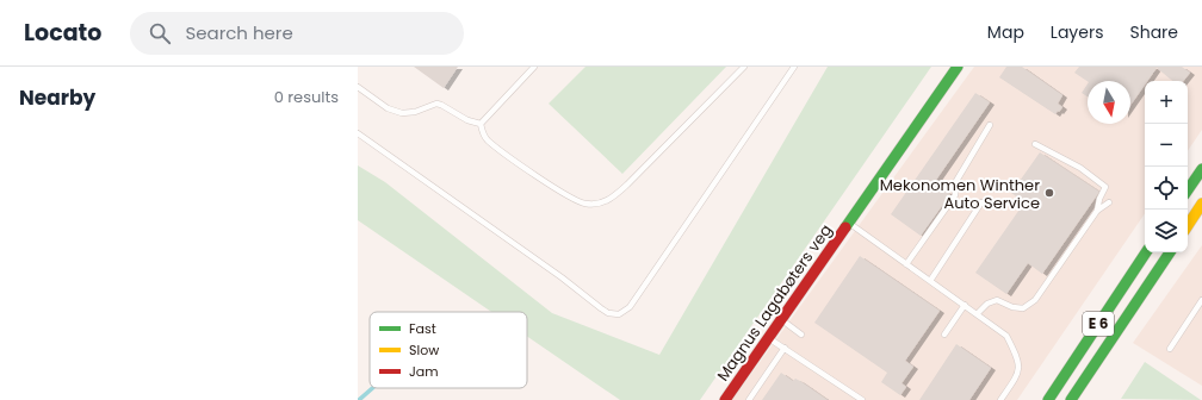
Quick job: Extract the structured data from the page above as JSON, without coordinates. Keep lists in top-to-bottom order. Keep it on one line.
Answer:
{"streets":{"main road":["Magnus Lagabøters veg","E 6"]},"places":["Mekonomen Winther Auto Service"],"legend":["Fast","Slow","Jam"],"north":"bottom","page":{"header":"Locato","search":"Search here","nav":["Map","Layers","Share"],"heading":["Nearby","0 results"],"map_buttons":["+","−"]}}
